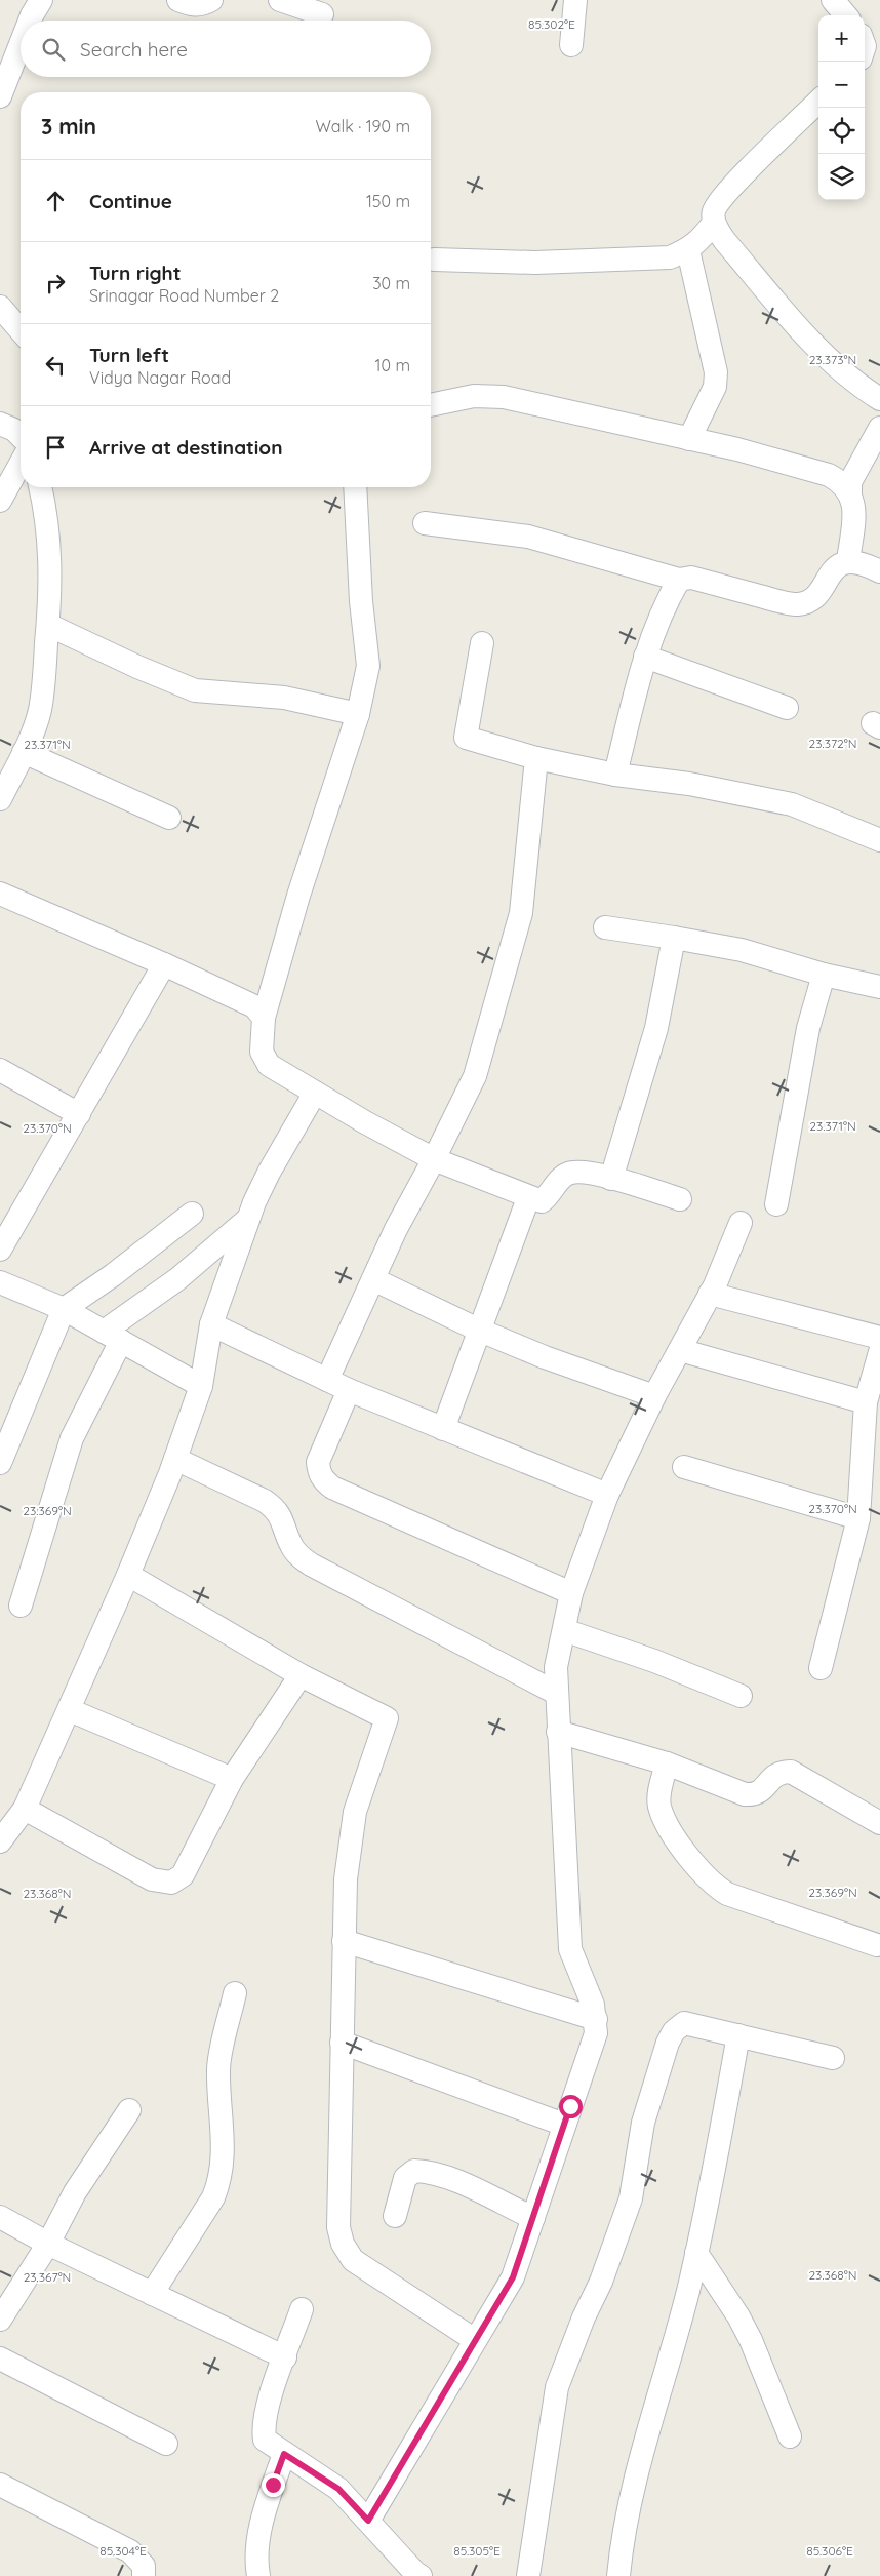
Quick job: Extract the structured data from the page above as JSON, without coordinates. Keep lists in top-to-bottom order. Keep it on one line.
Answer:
{"page":{"map_buttons":["+","−"],"search":"Search here","heading":["3 min","Walk · 190 m"],"list":[["Continue","150 m"],["Turn right","Srinagar Road Number 2","30 m"],["Turn left","Vidya Nagar Road","10 m"],"Arrive at destination"]},"coordinates":["85.302°E","23.373°N","23.372°N","23.371°N","23.370°N","23.369°N","23.368°N","23.367°N","85.304°E","85.305°E","85.306°E"]}
